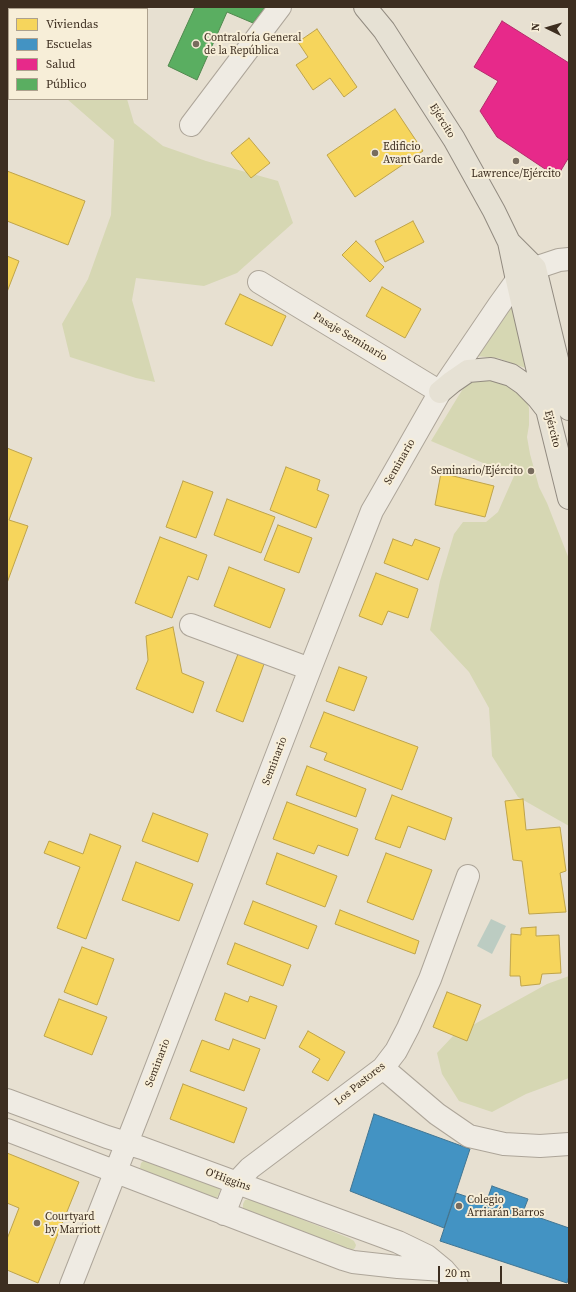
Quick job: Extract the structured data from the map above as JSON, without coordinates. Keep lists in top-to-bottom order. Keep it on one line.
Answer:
{"streets":{"main road":["Ejército"],"street":["Pasaje Seminario","Seminario","Los Pastores","O'Higgins"]},"crossings":[["Ejército","Seminario"],["Pasaje Seminario","Seminario"],["Seminario","O'Higgins"],["Los Pastores","O'Higgins"]],"places":["Contraloría General de la República","Edificio Avant Garde","Lawrence/Ejército","Seminario/Ejército","Colegio Arriarán Barros","Courtyard by Marriott"],"legend":["Viviendas","Escuelas","Salud","Público"],"scale_bar":"20 m","north":"left"}
